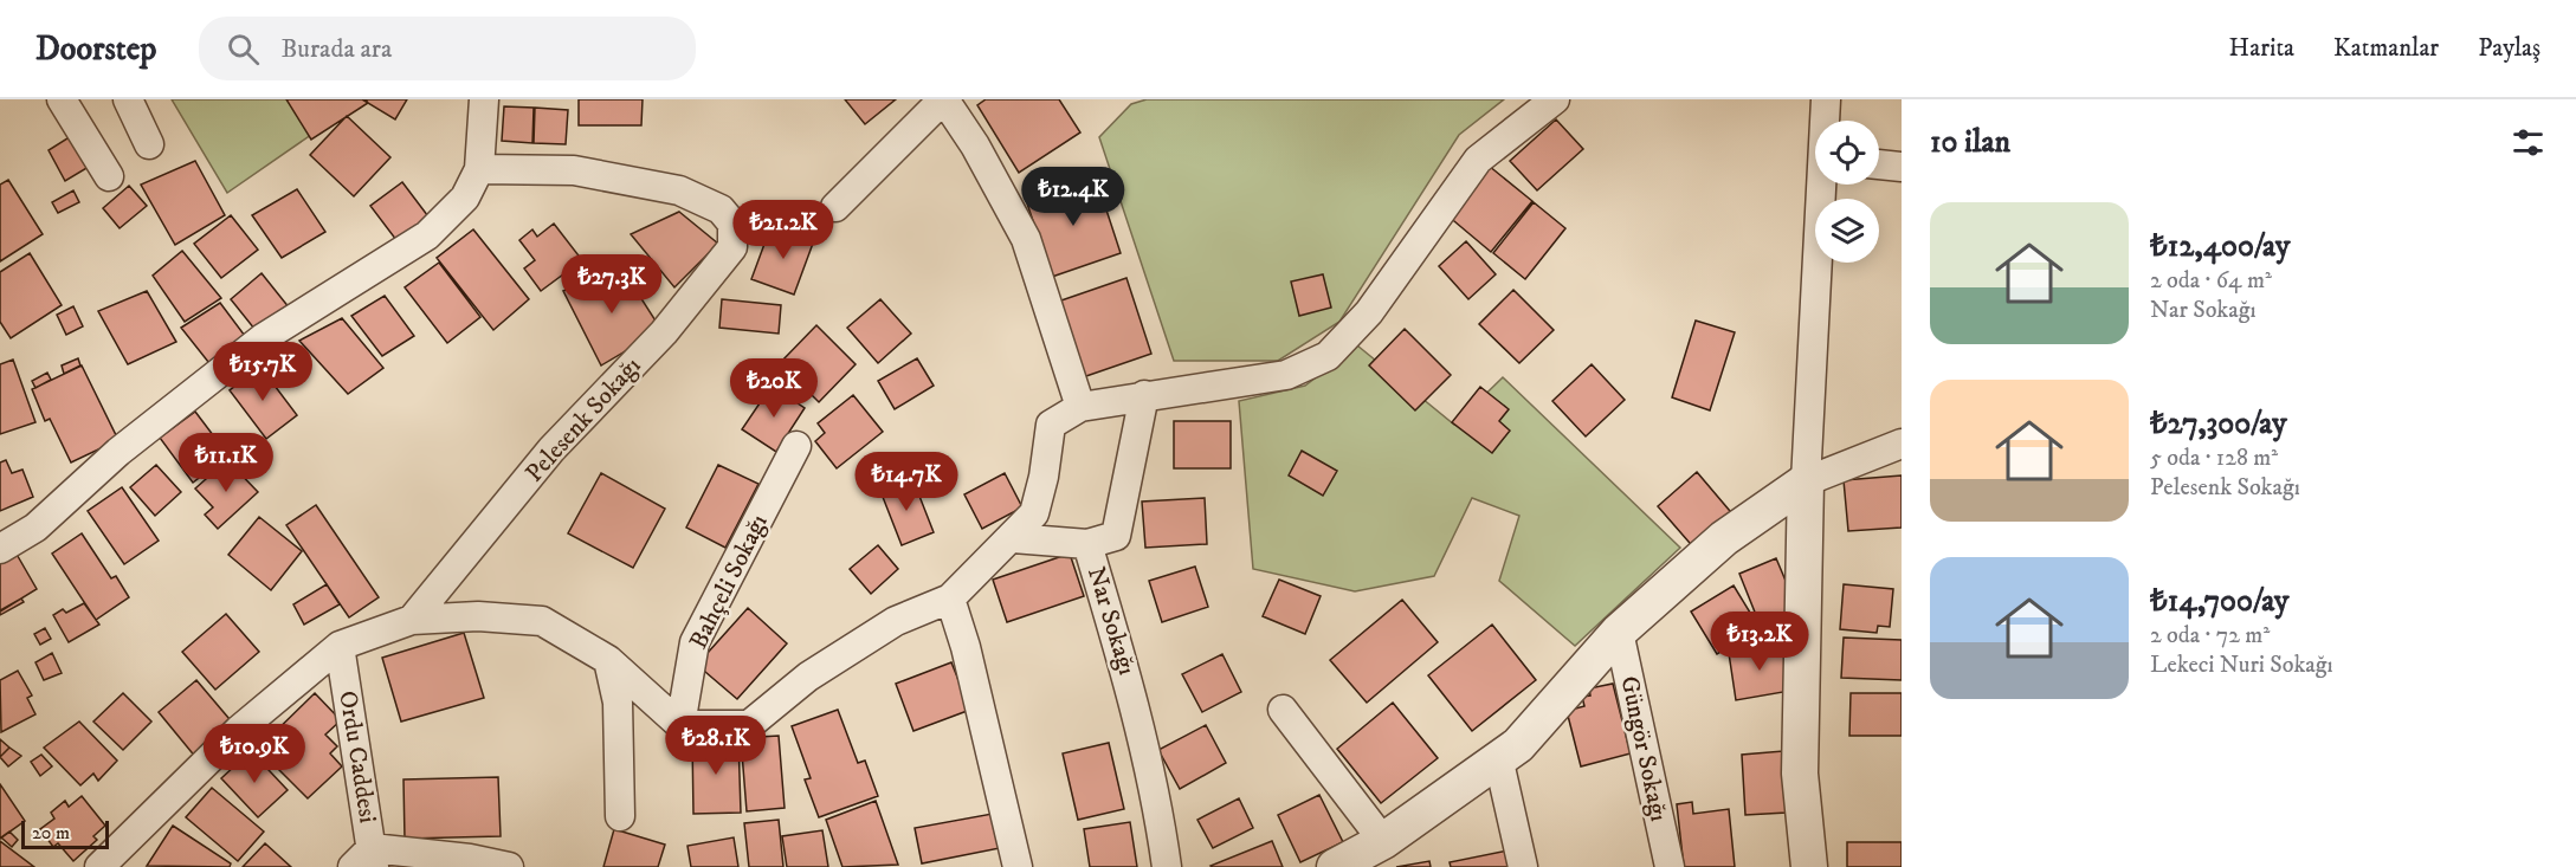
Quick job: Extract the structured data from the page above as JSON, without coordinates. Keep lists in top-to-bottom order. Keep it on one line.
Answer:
{"streets":{"street":["Pelesenk Sokağı","Bahçeli Sokağı","Nar Sokağı","Güngör Sokağı","Ordu Caddesi"]},"scale_bar":"20 m","page":{"header":"Doorstep","search":"Burada ara","nav":["Harita","Katmanlar","Paylaş"],"heading":"10 ilan","price":["₺12.4K","₺21.2K","₺27.3K","₺15.7K","₺20K","₺11.1K","₺14.7K","₺13.2K","₺28.1K","₺10.9K"],"list":[{"name":"₺12,400/ay","note":"2 oda · 64 m² · Nar Sokağı"},{"name":"₺27,300/ay","note":"5 oda · 128 m² · Pelesenk Sokağı"},{"name":"₺14,700/ay","note":"2 oda · 72 m² · Lekeci Nuri Sokağı"}],"scale":"20 m"}}
